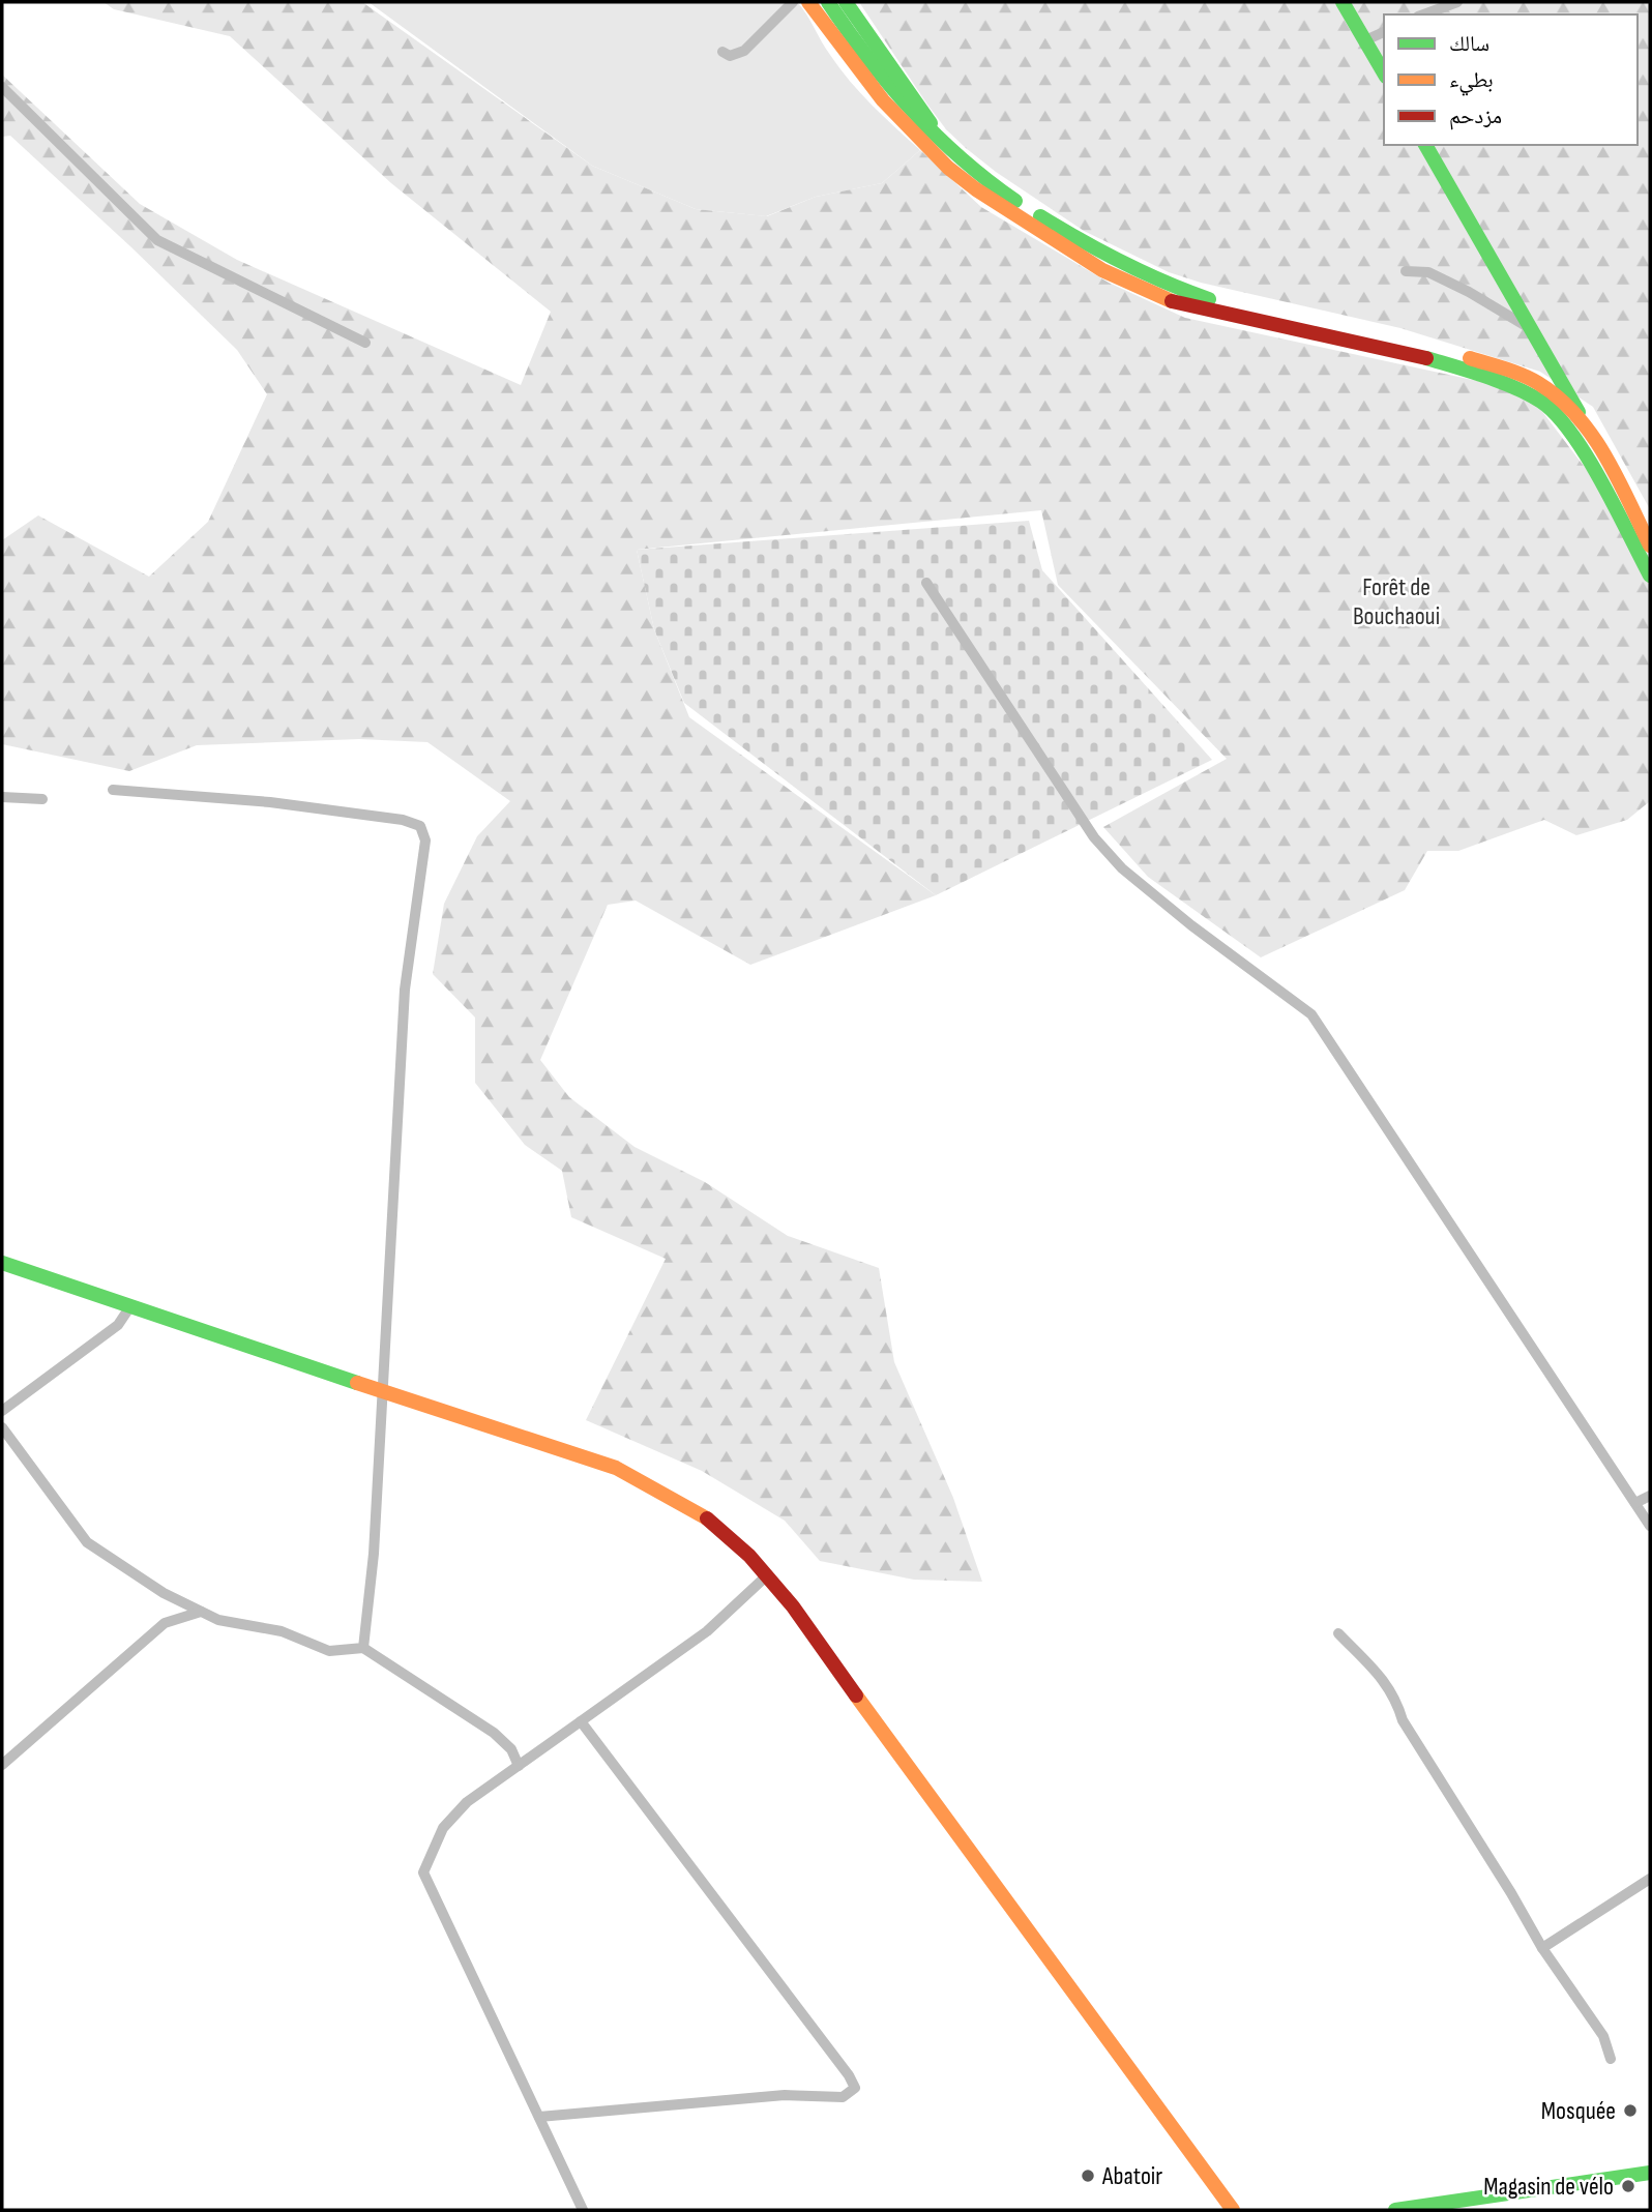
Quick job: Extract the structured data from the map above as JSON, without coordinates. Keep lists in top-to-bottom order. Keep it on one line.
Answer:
{"parks":["Forêt de Bouchaoui"],"places":["Mosquée","Abatoir","Magasin de vélo"],"legend":["سالك","بطيء","مزدحم"]}
